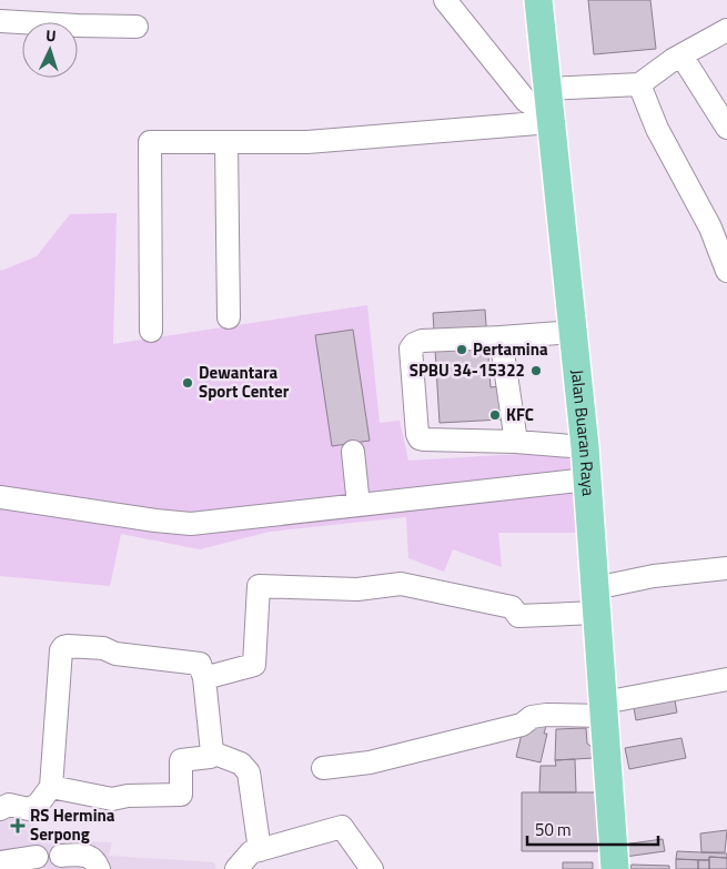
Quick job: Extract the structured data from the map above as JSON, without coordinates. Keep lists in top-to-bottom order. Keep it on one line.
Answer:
{"streets":{"main road":["Jalan Buaran Raya"]},"places":{"other":["Pertamina","SPBU 34-15322","Dewantara Sport Center","KFC"],"health":["RS Hermina Serpong"]},"scale_bar":"50 m","north":"top"}
